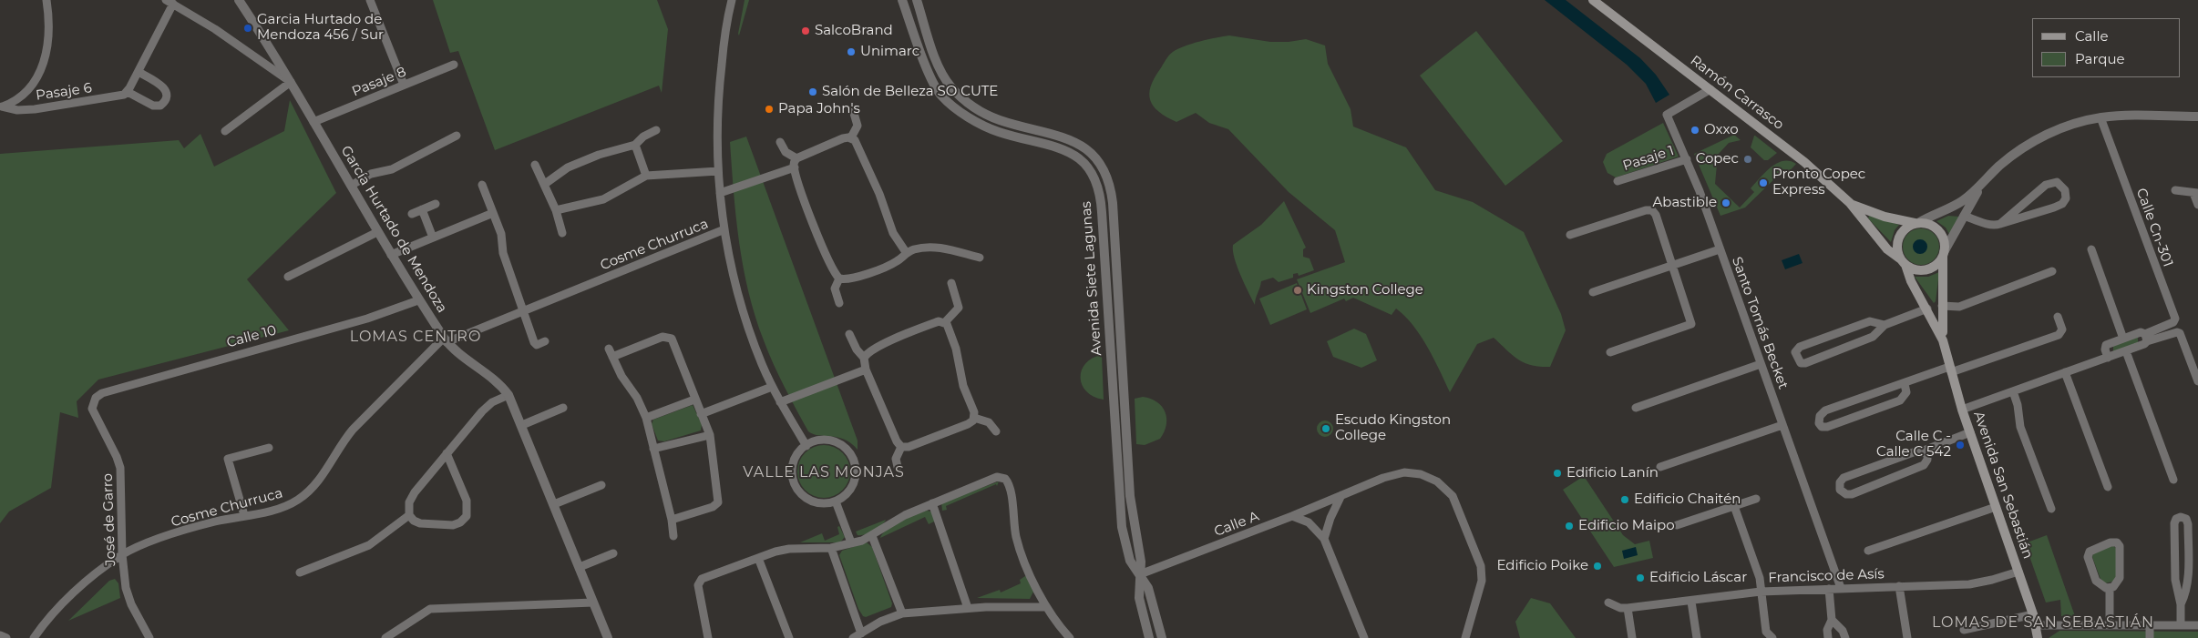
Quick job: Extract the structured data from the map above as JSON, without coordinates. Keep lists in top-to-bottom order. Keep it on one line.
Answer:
{"streets":{"main road":["Ramón Carrasco","Avenida San Sebastián"],"street":["Pasaje 8","Pasaje 6","Pasaje 1","Calle Cn-301","García Hurtado de Mendoza","Cosme Churruca","Avenida Siete Lagunas","Santo Tomás Becket","Calle 10","José de Garro","Calle A","Francisco de Asís"]},"crossings":[["Pasaje 8","García Hurtado de Mendoza"],["Ramón Carrasco","Santo Tomás Becket"],["Ramón Carrasco","Avenida San Sebastián"],["Pasaje 1","Santo Tomás Becket"],["García Hurtado de Mendoza","Cosme Churruca"],["García Hurtado de Mendoza","Calle 10"],["Cosme Churruca","José de Garro"],["Avenida Siete Lagunas","Calle A"],["Santo Tomás Becket","Francisco de Asís"],["Calle 10","José de Garro"],["Avenida San Sebastián","Francisco de Asís"]],"districts":["LOMAS CENTRO","VALLE LAS MONJAS","LOMAS DE SAN SEBASTIÁN"],"places":["Garcia Hurtado de Mendoza 456 / Sur","SalcoBrand","Unimarc","Salón de Belleza SO CUTE","Papa John's","Oxxo","Copec","Pronto Copec Express","Abastible","Kingston College","Escudo Kingston College","Calle C - Calle C 542","Edificio Lanín","Edificio Chaitén","Edificio Maipo","Edificio Poike","Edificio Láscar"],"legend":["Calle","Parque"]}
